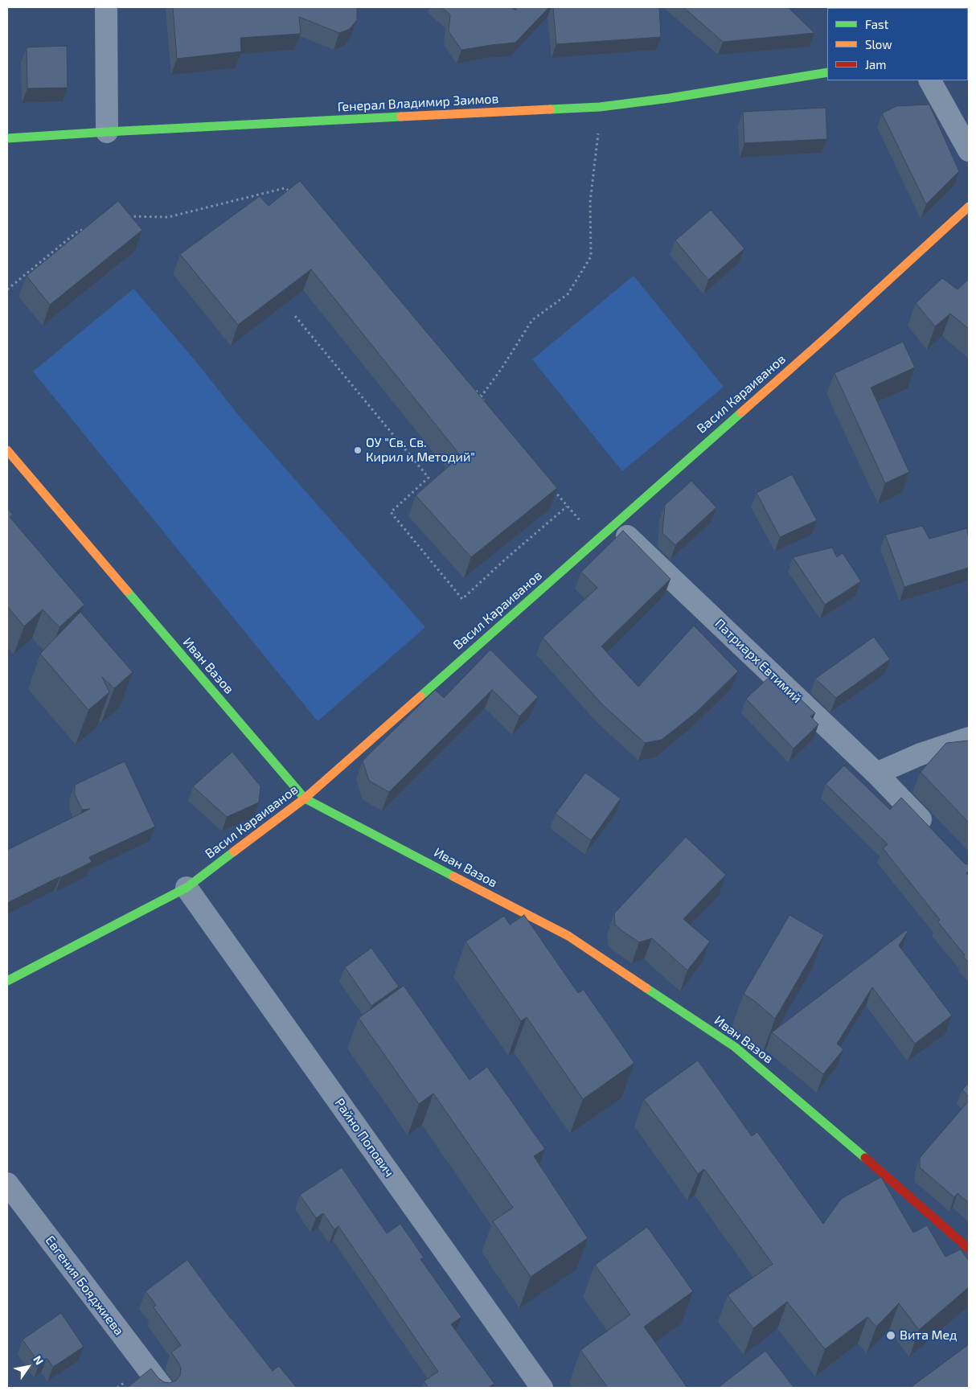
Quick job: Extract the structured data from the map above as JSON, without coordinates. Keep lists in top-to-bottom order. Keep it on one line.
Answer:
{"streets":{"street":["Генерал Владимир Заимов","Васил Караиванов","Патриарх Евтимий","Иван Вазов","Райно Попович","Евгения Бояджиева"]},"crossings":[["Васил Караиванов","Патриарх Евтимий"],["Васил Караиванов","Иван Вазов"],["Васил Караиванов","Райно Попович"]],"places":["ОУ \"Св. Св. Кирил и Методий\"","Вита Мед"],"legend":["Fast","Slow","Jam"],"north":"top right"}
